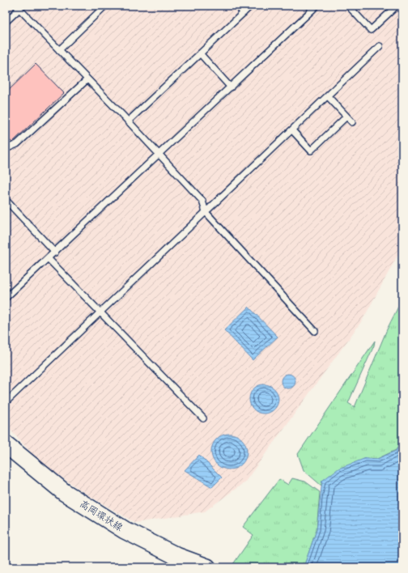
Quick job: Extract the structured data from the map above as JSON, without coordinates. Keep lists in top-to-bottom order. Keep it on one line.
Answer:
{"streets":{"main road":["高岡環状線"]}}
